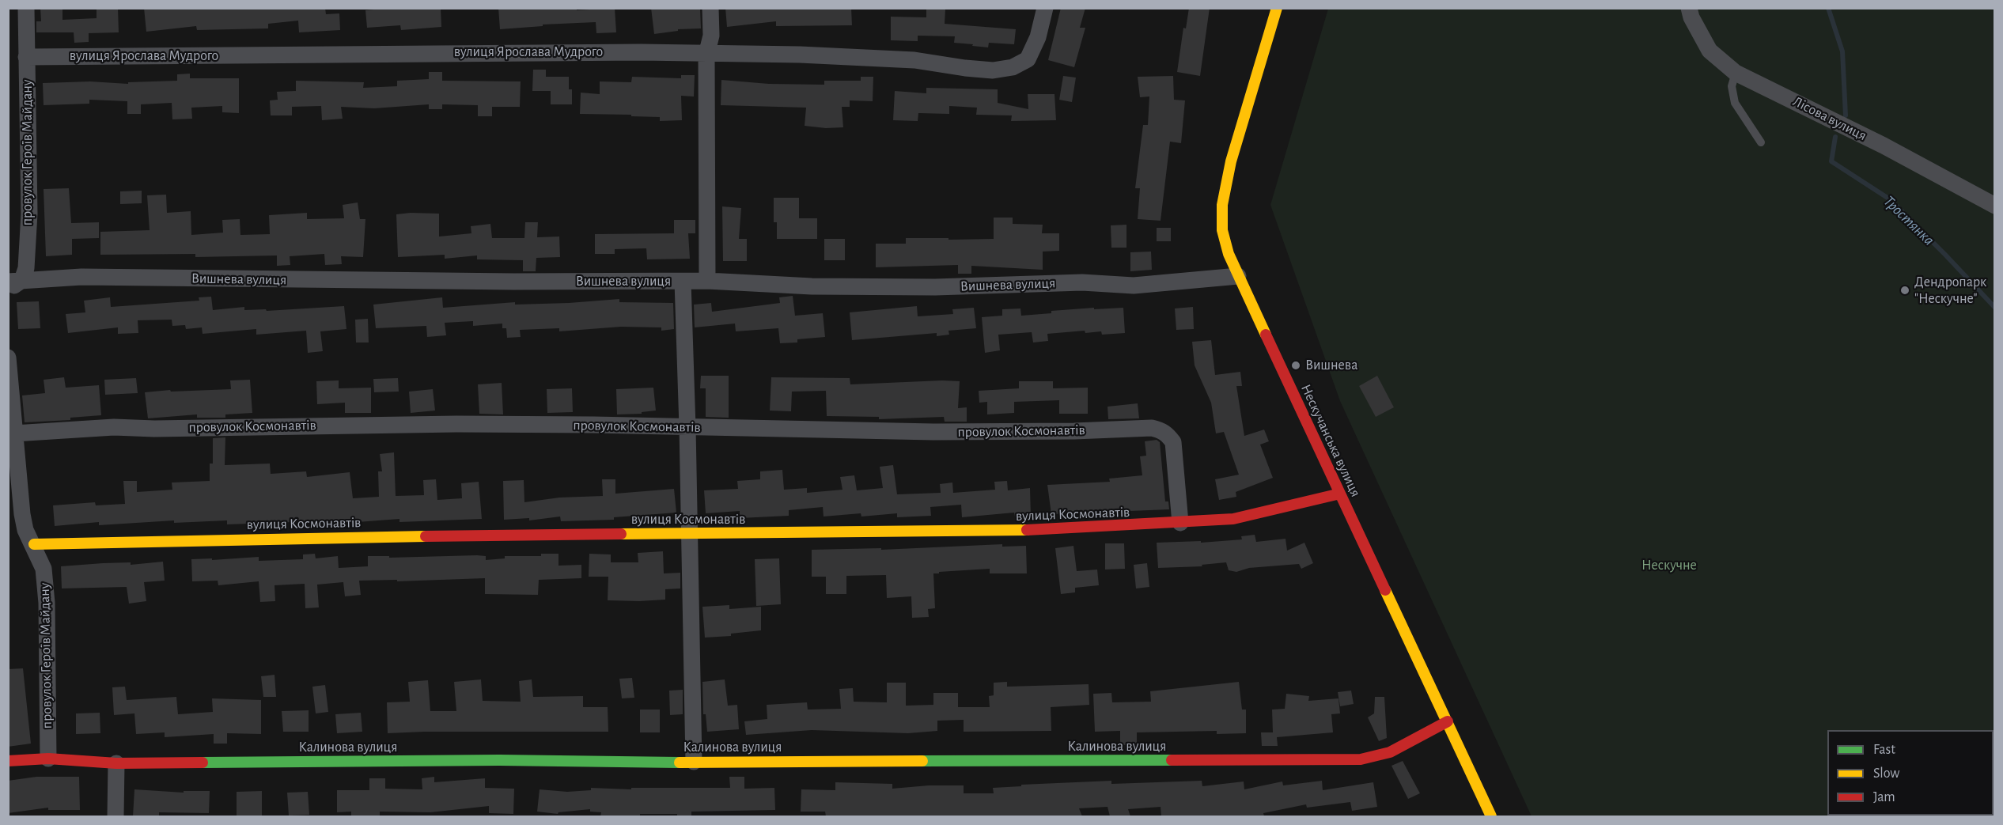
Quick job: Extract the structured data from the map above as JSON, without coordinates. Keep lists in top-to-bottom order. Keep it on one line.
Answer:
{"streets":{"street":["вулиця Ярослава Мудрого","Лісова вулиця","провулок Героїв Майдану","Вишнева вулиця","провулок Космонавтів","Нескучанська вулиця","вулиця Космонавтів","Калинова вулиця"]},"crossings":[["вулиця Ярослава Мудрого","провулок Героїв Майдану"],["провулок Героїв Майдану","Вишнева вулиця"],["провулок Героїв Майдану","провулок Космонавтів"],["провулок Героїв Майдану","вулиця Космонавтів"],["провулок Героїв Майдану","Калинова вулиця"],["Вишнева вулиця","Нескучанська вулиця"],["провулок Космонавтів","вулиця Космонавтів"],["Нескучанська вулиця","вулиця Космонавтів"],["Нескучанська вулиця","Калинова вулиця"]],"water":["Тростянка"],"parks":["Нескучне"],"places":["Дендропарк \"Нескучне\"","Вишнева"],"legend":["Fast","Slow","Jam"]}
